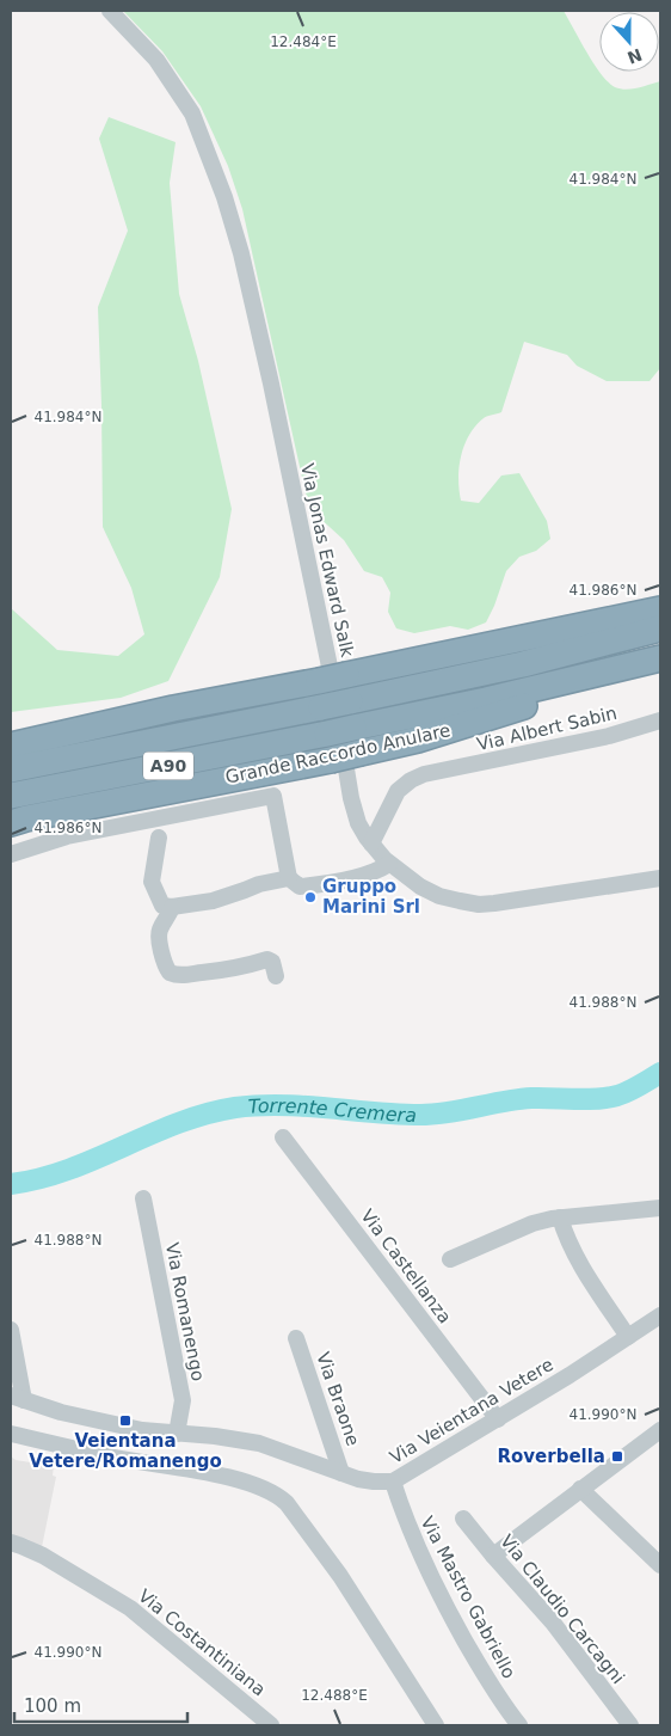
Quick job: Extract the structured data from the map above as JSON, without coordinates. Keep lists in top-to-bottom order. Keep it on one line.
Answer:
{"streets":{"highway":["Grande Raccordo Anulare","A90"],"street":["Via Jonas Edward Salk","Via Albert Sabin","Via Castellanza","Via Romanengo","Via Braone","Via Veientana Vetere","Via Mastro Gabriello","Via Claudio Carcagni","Via Costantiniana"]},"crossings":[["Via Jonas Edward Salk","Via Albert Sabin"],["Via Castellanza","Via Veientana Vetere"],["Via Romanengo","Via Veientana Vetere"],["Via Braone","Via Veientana Vetere"],["Via Veientana Vetere","Via Mastro Gabriello"]],"water":["Torrente Cremera"],"places":{"other":["Gruppo Marini Srl"],"transit":["Veientana Vetere/Romanengo","Roverbella"]},"scale_bar":"100 m","north":"bottom","coordinates":["12.484°E","41.984°N","41.986°N","41.988°N","41.990°N","12.488°E"]}
